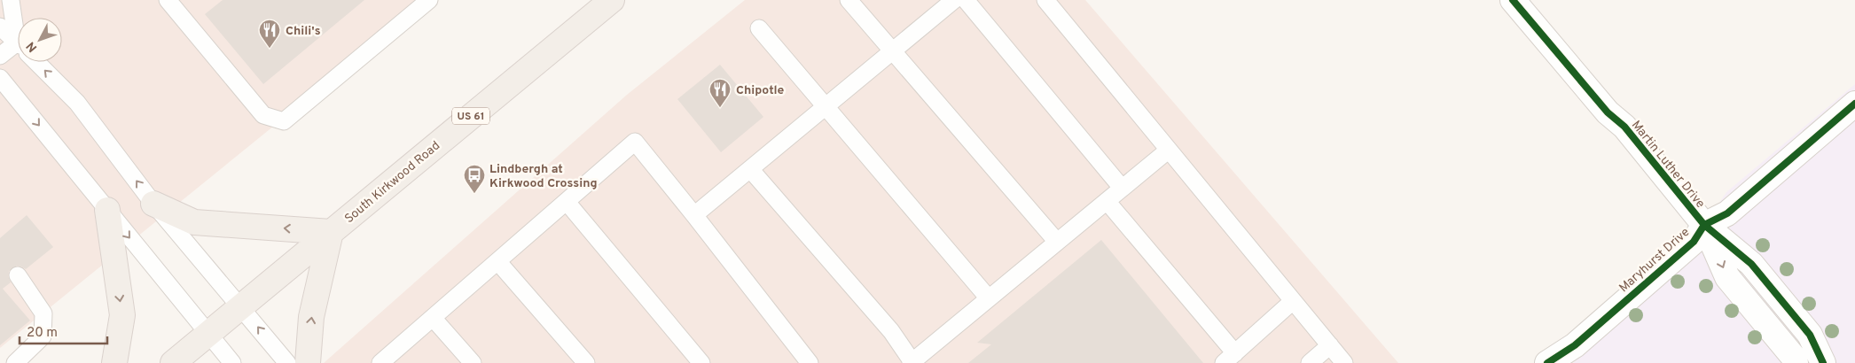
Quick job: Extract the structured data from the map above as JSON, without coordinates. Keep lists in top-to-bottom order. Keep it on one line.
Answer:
{"streets":{"main road":["US 61","South Kirkwood Road"],"street":["Martin Luther Drive","Maryhurst Drive"]},"crossings":[["Martin Luther Drive","Maryhurst Drive"]],"places":{"restaurant":["Chili's","Chipotle"],"bus stop":["Lindbergh at Kirkwood Crossing"]},"scale_bar":"20 m","north":"bottom left"}
